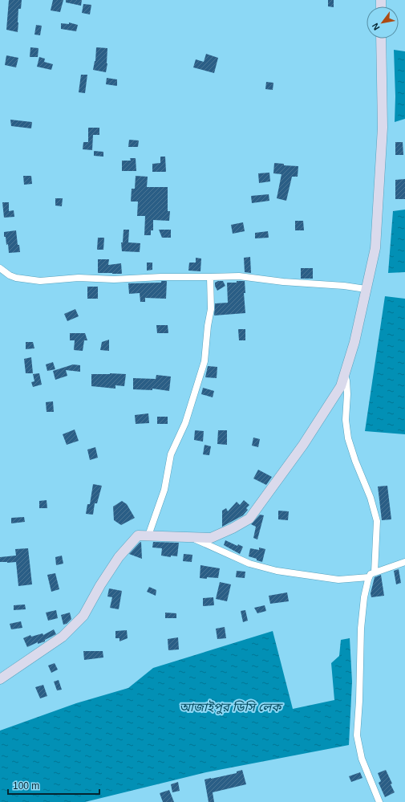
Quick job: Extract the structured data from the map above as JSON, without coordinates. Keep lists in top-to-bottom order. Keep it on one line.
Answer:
{"water":["আজাইপুর ডিসি লেক"],"scale_bar":"100 m","north":"bottom left"}
